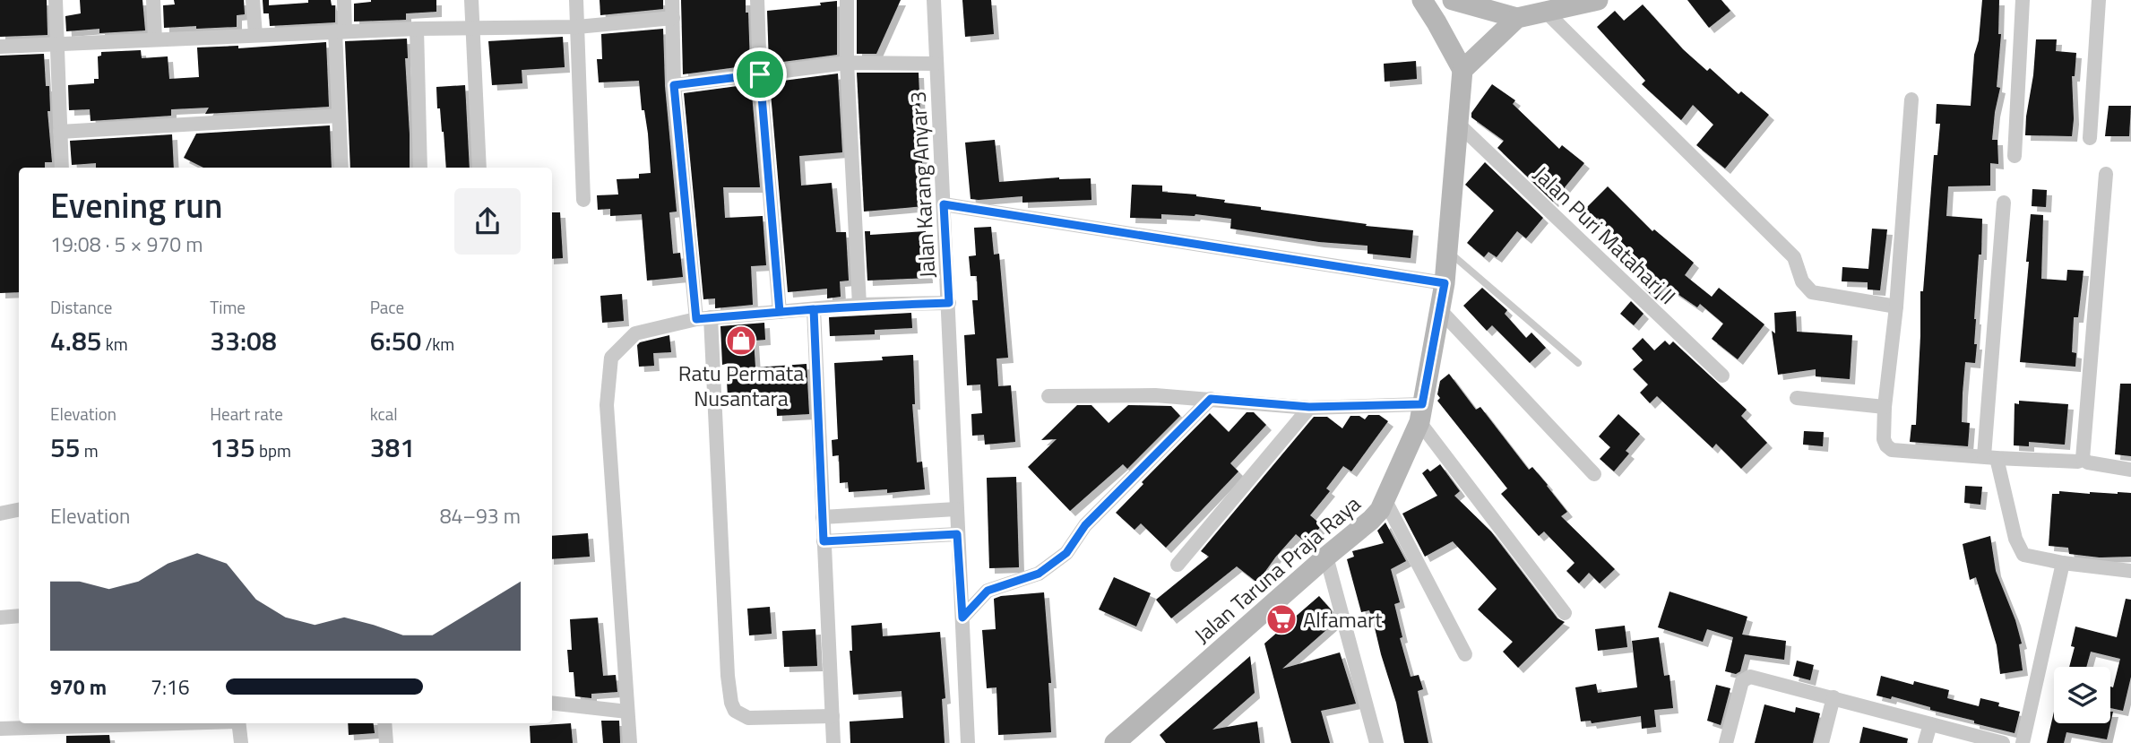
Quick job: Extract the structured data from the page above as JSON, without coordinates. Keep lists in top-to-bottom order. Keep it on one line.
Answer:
{"streets":{"street":["Jalan Karang Anyar 3","Jalan Puri Matahari II","Jalan Taruna Praja Raya"]},"crossings":[["Jalan Puri Matahari II","Jalan Taruna Praja Raya"]],"places":{"shop":["Ratu Permata Nusantara"],"supermarket":["Alfamart"]},"page":{"heading":["Evening run","19:08 · 5 × 970 m"],"stats":[["Distance","4.85 km"],["Time","33:08"],["Pace","6:50 /km"],["Elevation","55 m"],["Heart rate","135 bpm"],["kcal","381"]],"chart":["Elevation","84–93 m"],"list":[{"name":"970 m","note":"7:16"}]}}
